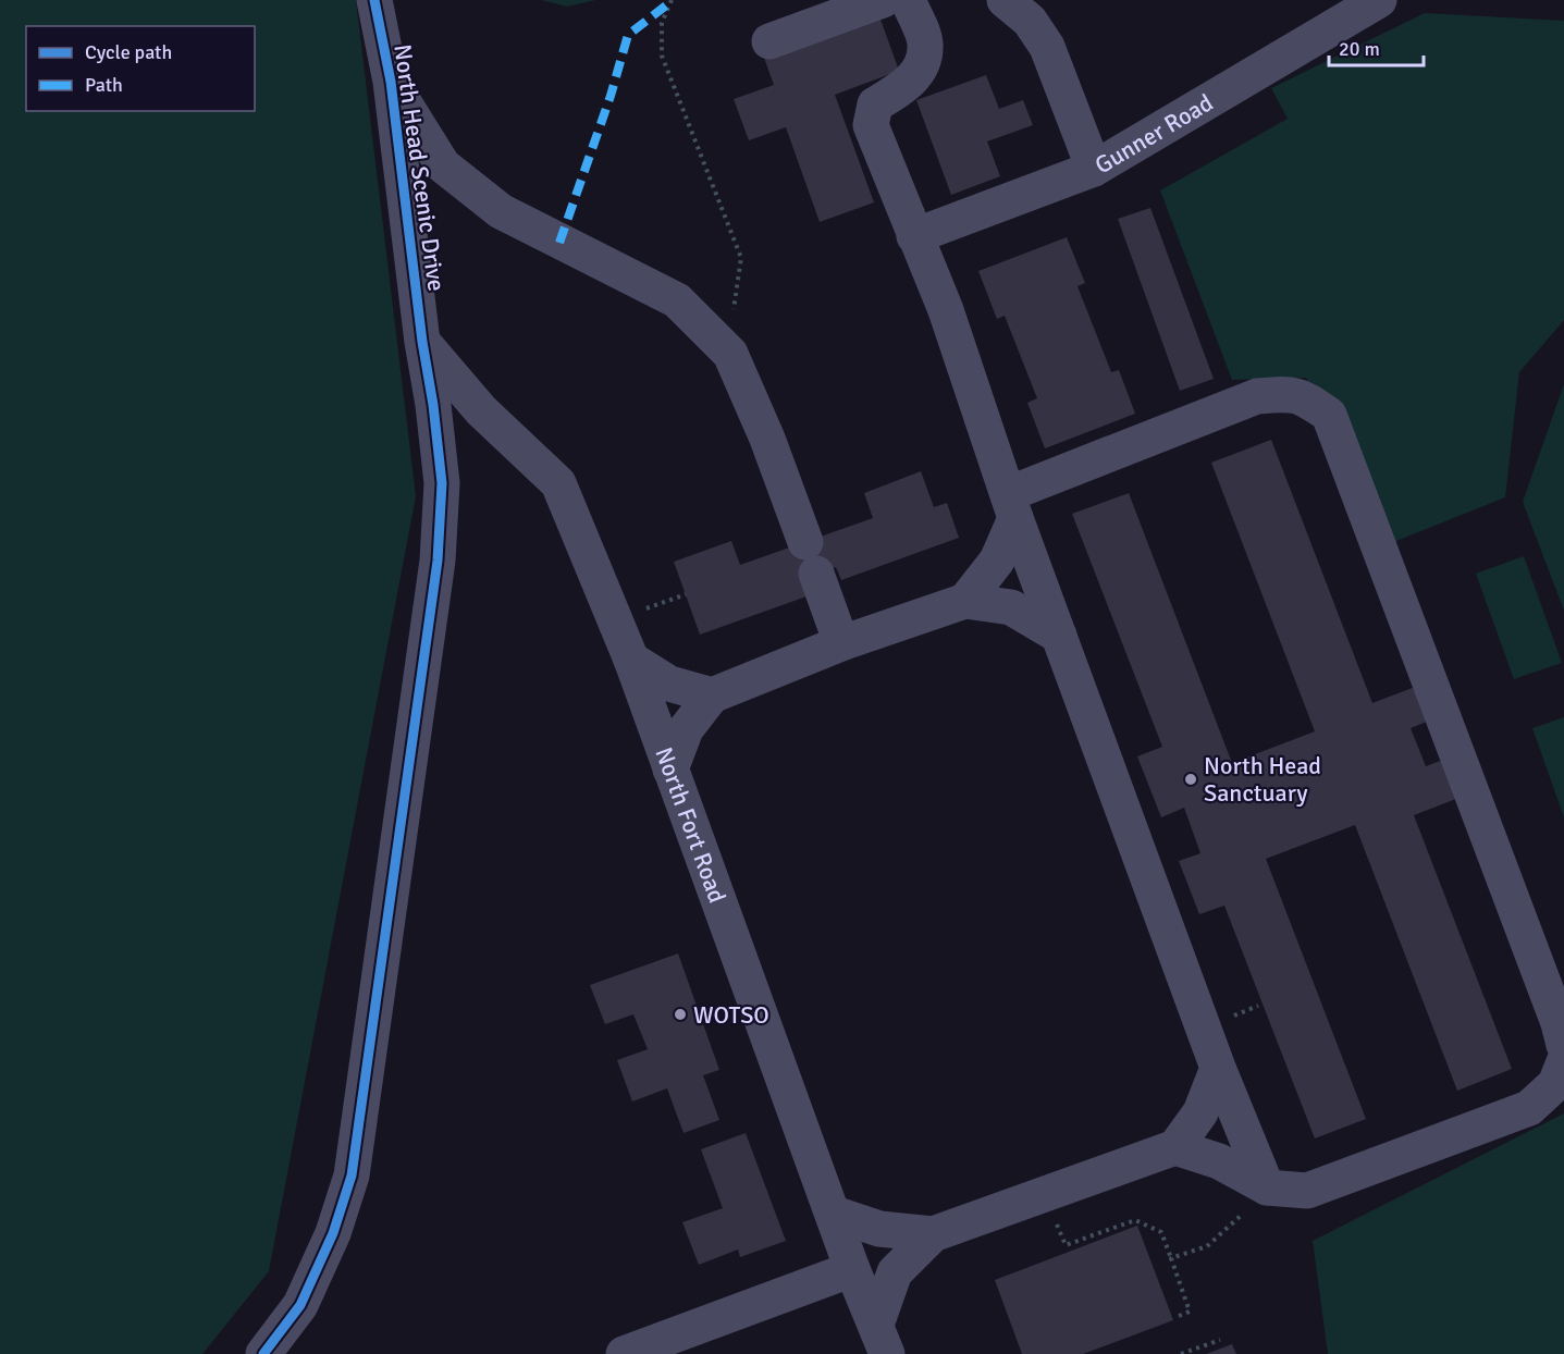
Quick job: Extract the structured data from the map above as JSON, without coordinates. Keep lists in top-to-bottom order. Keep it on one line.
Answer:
{"streets":{"street":["Gunner Road","North Head Scenic Drive","North Fort Road"]},"crossings":[["North Head Scenic Drive","North Fort Road"]],"places":["North Head Sanctuary","WOTSO"],"legend":["Cycle path","Path"],"scale_bar":"20 m"}
